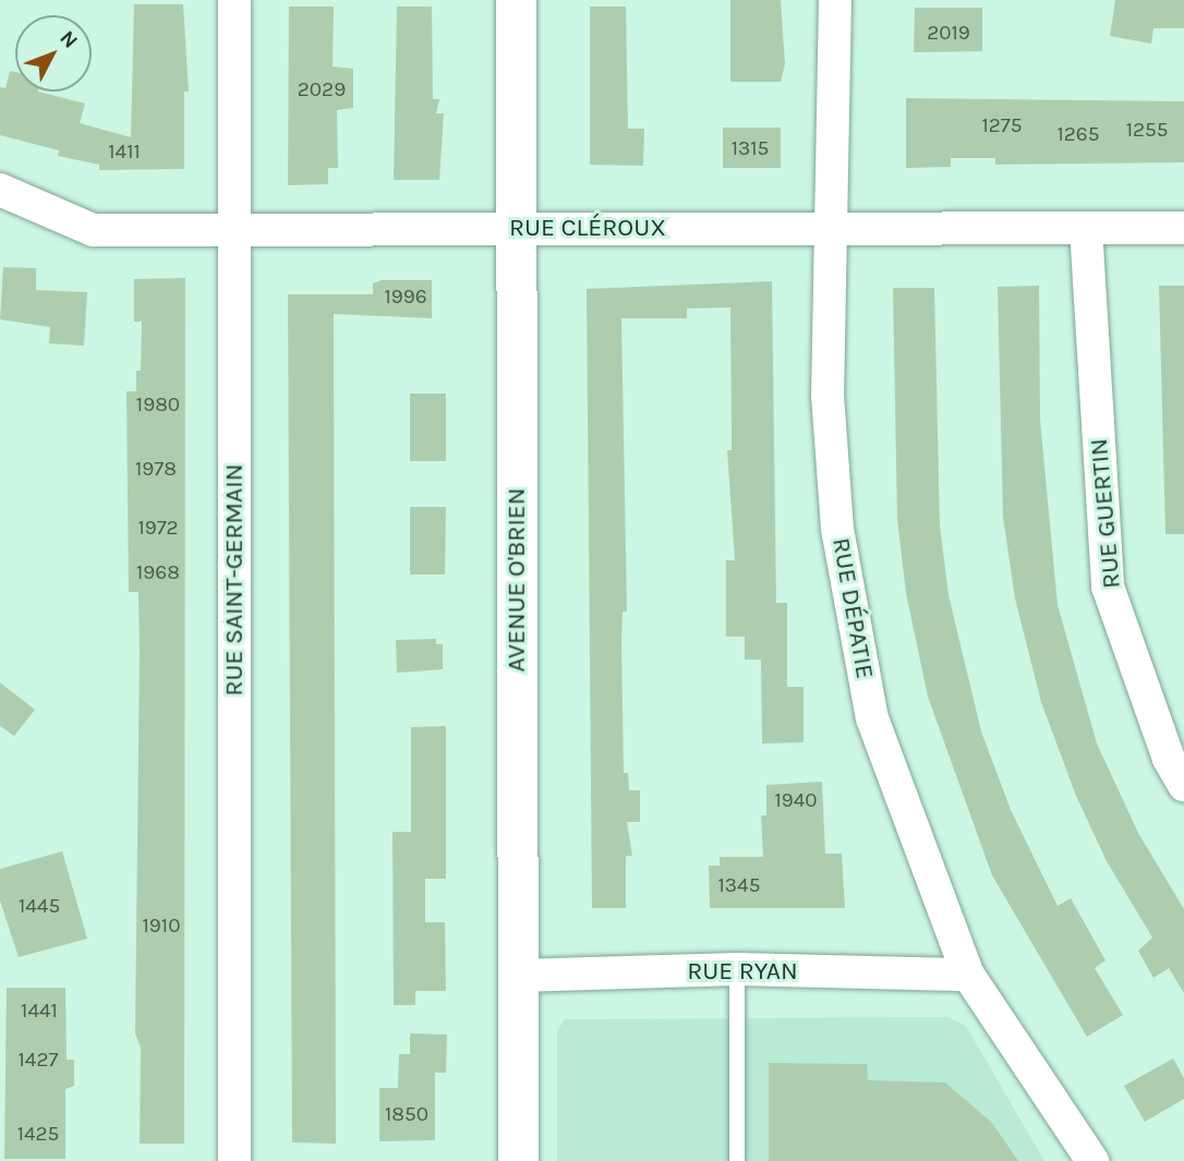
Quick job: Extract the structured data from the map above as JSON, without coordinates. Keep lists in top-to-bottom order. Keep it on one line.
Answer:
{"streets":{"street":["RUE CLÉROUX","RUE GUERTIN","RUE SAINT-GERMAIN","AVENUE O'BRIEN","RUE DÉPATIE","RUE RYAN"]},"crossings":[["RUE CLÉROUX","RUE GUERTIN"],["RUE CLÉROUX","RUE SAINT-GERMAIN"],["RUE CLÉROUX","AVENUE O'BRIEN"],["RUE CLÉROUX","RUE DÉPATIE"],["AVENUE O'BRIEN","RUE RYAN"],["RUE DÉPATIE","RUE RYAN"]],"house_numbers":["2019","2029","1275","1255","1265","1315","1411","1996","1980","1978","1972","1968","1940","1345","1445","1910","1441","1427","1850","1425"],"north":"top right"}
